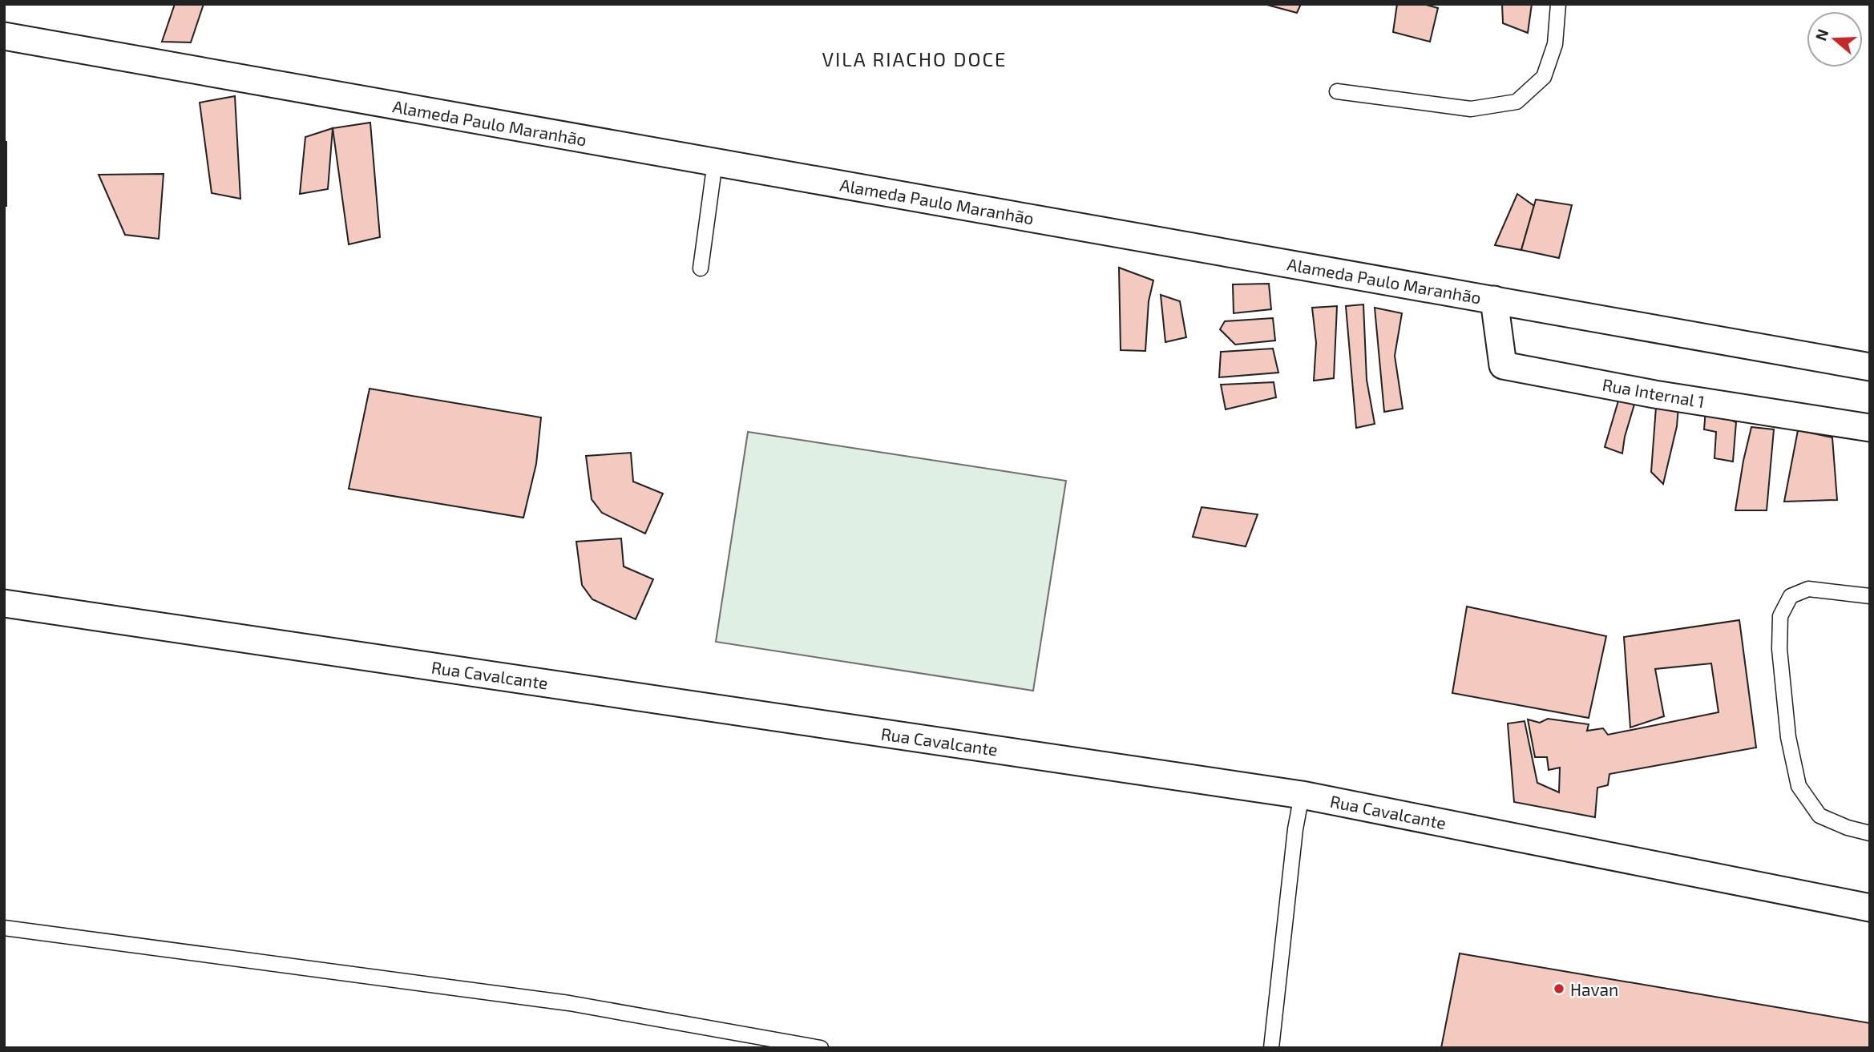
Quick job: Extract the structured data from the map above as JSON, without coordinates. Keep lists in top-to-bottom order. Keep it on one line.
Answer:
{"streets":{"street":["Alameda Paulo Maranhão","Rua Internal 1","Rua Cavalcante"]},"crossings":[["Alameda Paulo Maranhão","Rua Internal 1"]],"districts":["VILA RIACHO DOCE"],"places":["Havan"],"north":"left"}
